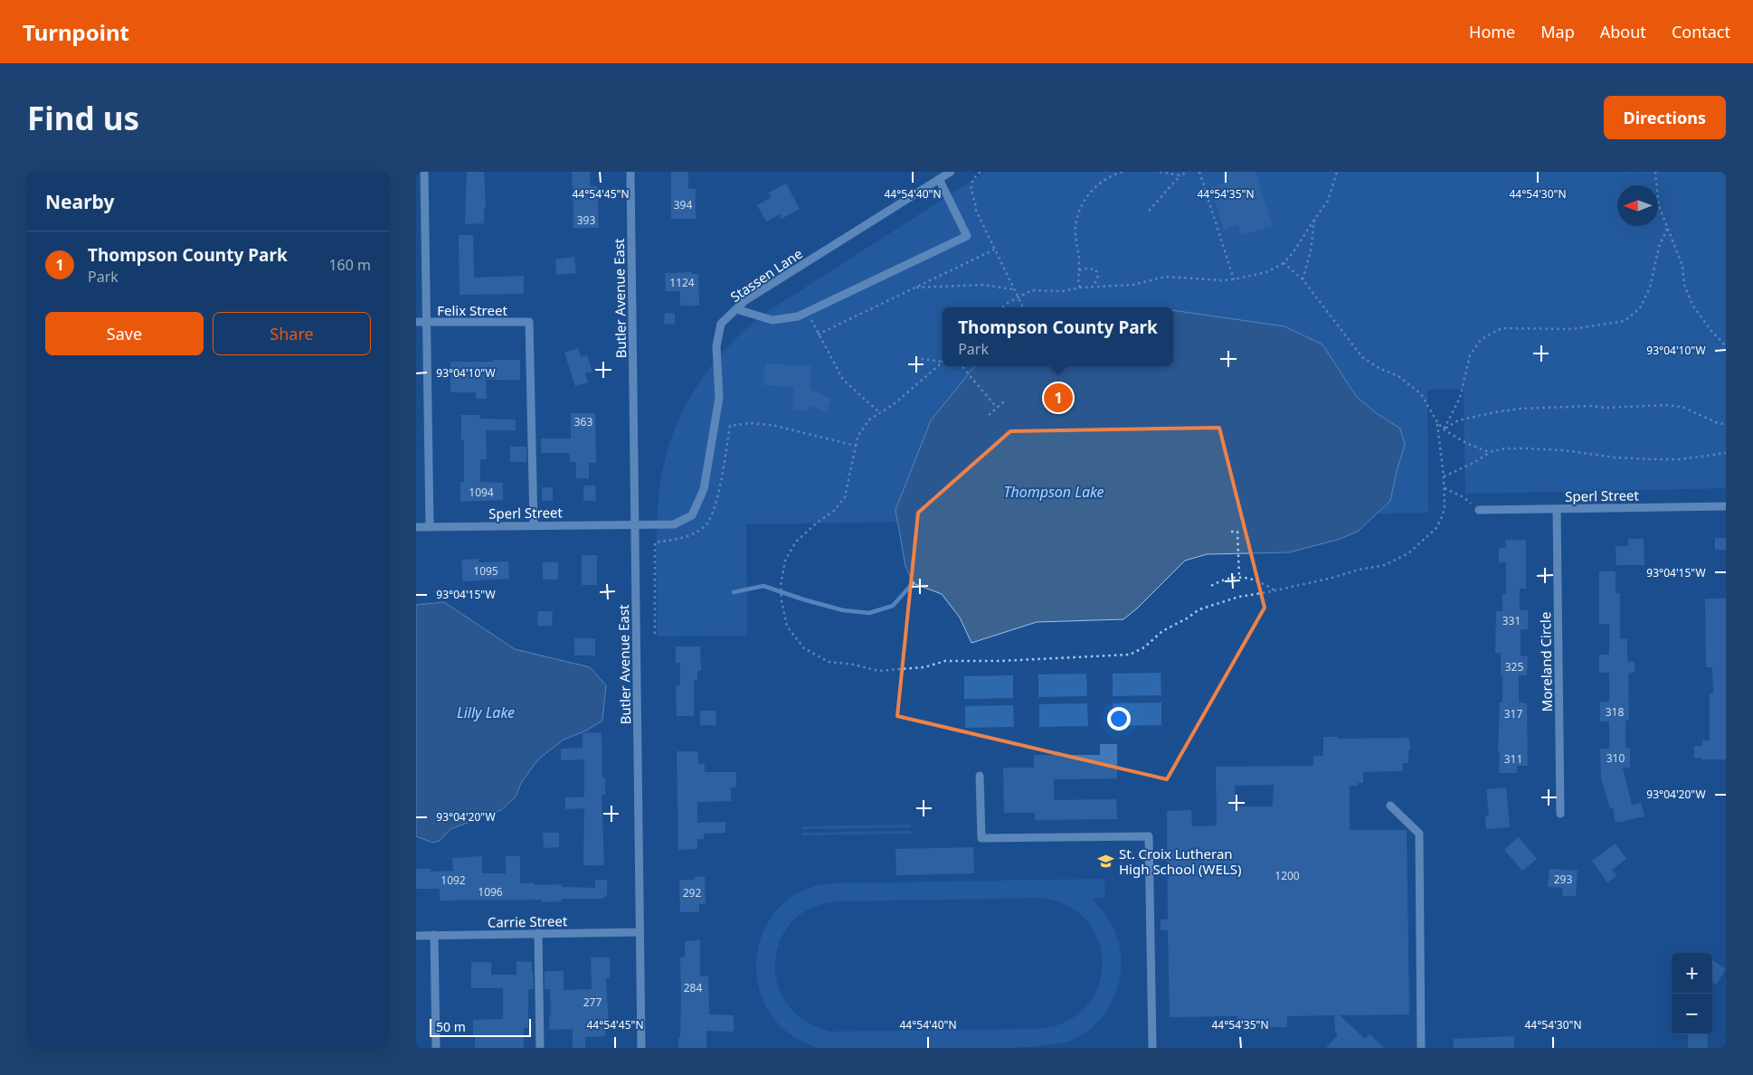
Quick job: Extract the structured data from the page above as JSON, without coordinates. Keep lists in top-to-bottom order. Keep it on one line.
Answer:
{"streets":{"street":["Stassen Lane","Butler Avenue East","Felix Street","Sperl Street","Moreland Circle","Carrie Street"]},"crossings":[["Stassen Lane","Butler Avenue East"],["Stassen Lane","Sperl Street"],["Butler Avenue East","Sperl Street"],["Butler Avenue East","Carrie Street"],["Felix Street","Sperl Street"],["Sperl Street","Moreland Circle"]],"water":["Thompson Lake","Lilly Lake"],"places":{"school or university":["St. Croix Lutheran High School (WELS)"]},"house_numbers":["394","393","1124","363","1094","1095","331","325","318","317","310","311","1200","293","1092","1096","292","284","277"],"scale_bar":"50 m","north":"left","page":{"header":"Turnpoint","nav":["Home","Map","About","Contact"],"buttons":["Directions",["Save","Share"]],"title":"Find us","heading":"Nearby","list":[{"mark":"1","name":"Thompson County Park","note":"Park","value":"160 m"}],"popup":["Thompson County Park","Park"],"pins":"1","map_buttons":["+","−"],"scale":"50 m"},"coordinates":["44°54'45\"N","44°54'40\"N","44°54'35\"N","44°54'30\"N","93°04'10\"W","93°04'15\"W","93°04'20\"W"]}
